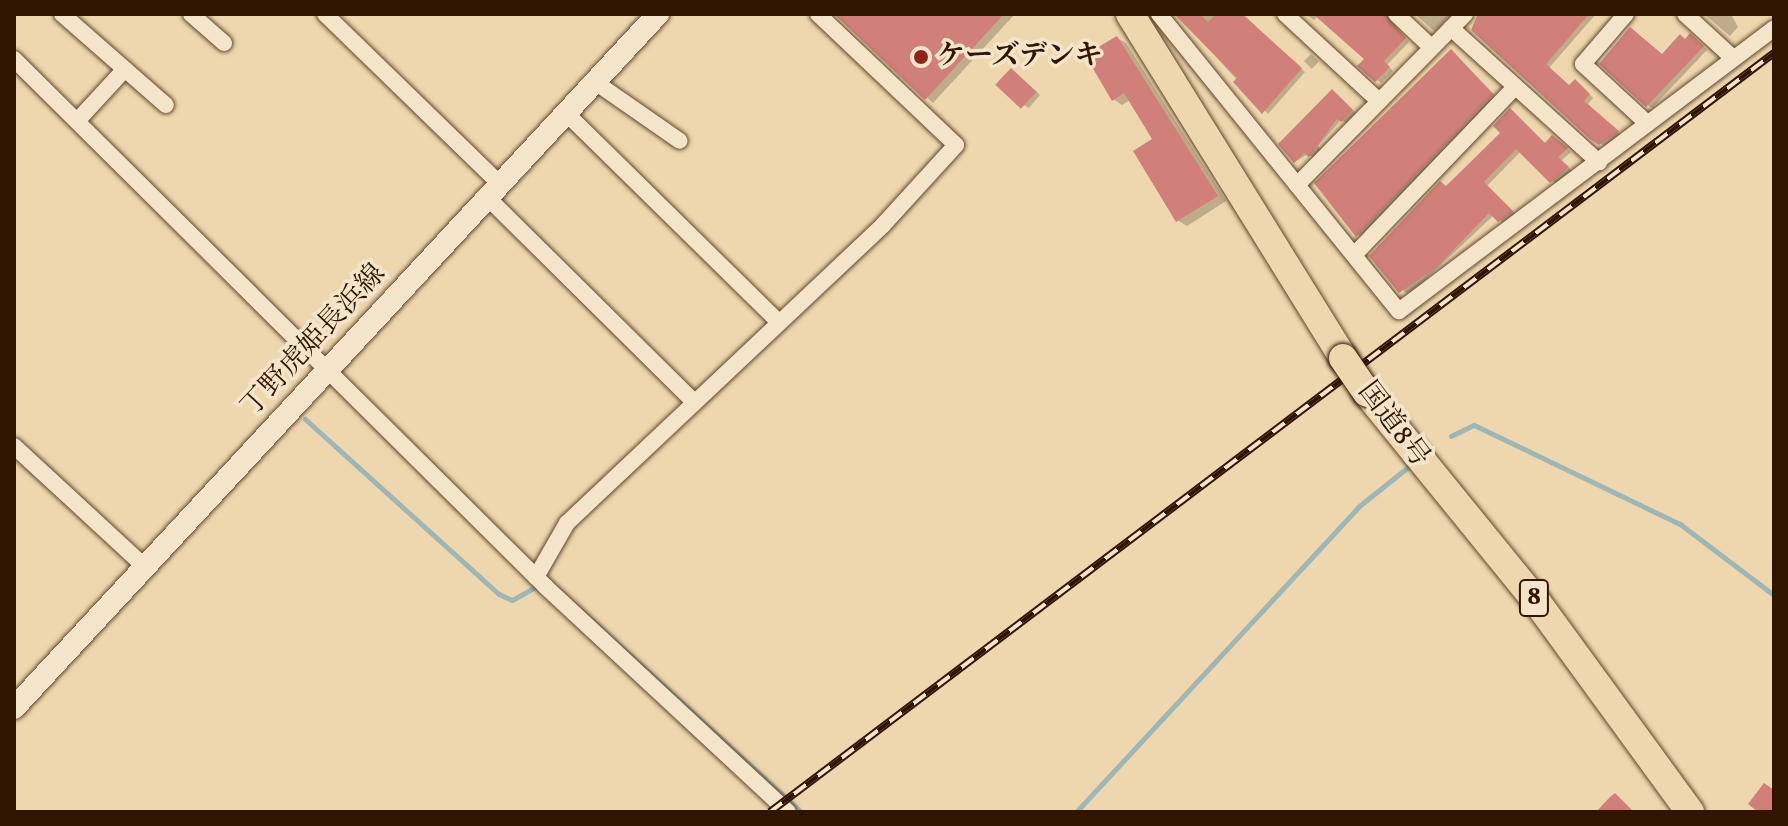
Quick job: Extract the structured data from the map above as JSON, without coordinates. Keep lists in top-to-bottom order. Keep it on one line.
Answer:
{"streets":{"highway":["国道8号","8"],"main road":["丁野虎姫長浜線"]},"places":["ケーズデンキ"]}
